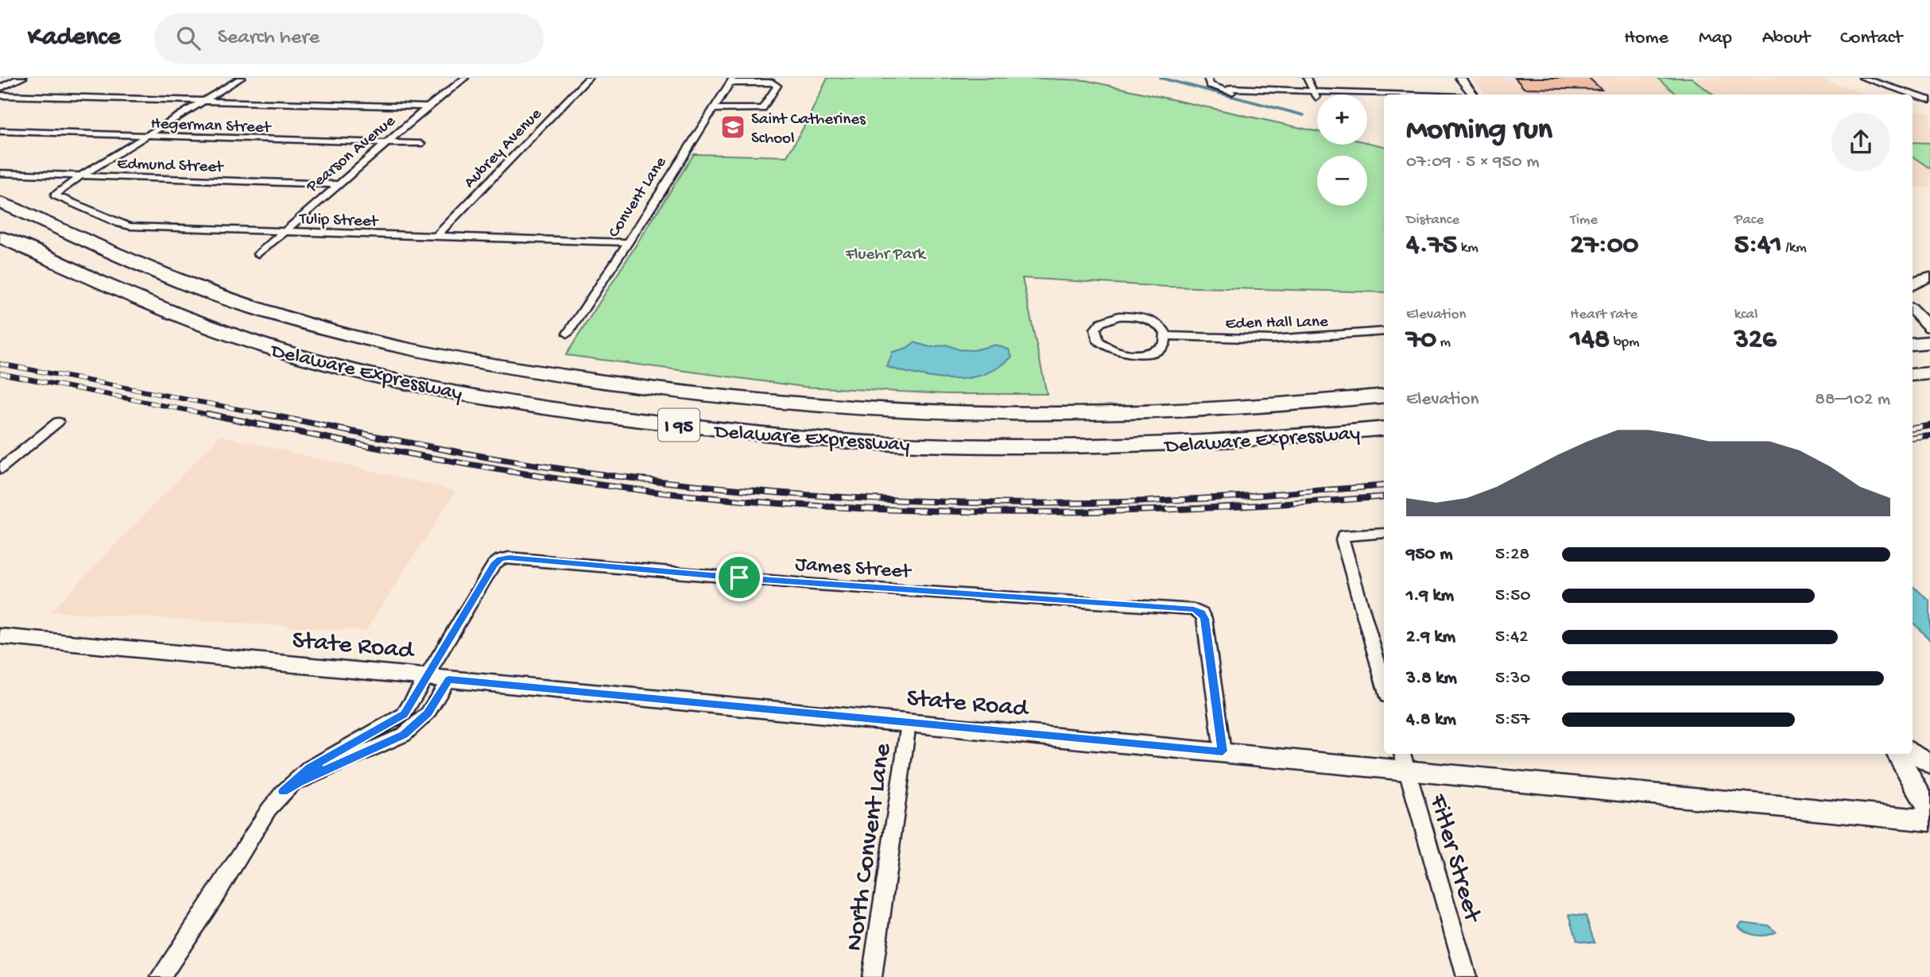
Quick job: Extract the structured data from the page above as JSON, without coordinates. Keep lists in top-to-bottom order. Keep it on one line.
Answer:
{"streets":{"highway":["Delaware Expressway","I 95"],"main road":["State Road"],"street":["Hegerman Street","Aubrey Avenue","Pearson Avenue","Edmund Street","Convent Lane","Tulip Street","Eden Hall Lane","James Street","North Convent Lane","Fitler Street"]},"crossings":[["Hegerman Street","Pearson Avenue"],["Aubrey Avenue","Tulip Street"],["Pearson Avenue","Edmund Street"],["Pearson Avenue","Tulip Street"],["Edmund Street","Tulip Street"],["Convent Lane","Tulip Street"],["James Street","State Road"],["State Road","North Convent Lane"],["State Road","Fitler Street"]],"parks":["Fluehr Park"],"places":{"school or university":["Saint Catherines School"]},"page":{"header":"Kadence","search":"Search here","nav":["Home","Map","About","Contact"],"map_buttons":["+","−"],"heading":["Morning run","07:09 · 5 × 950 m"],"stats":[["Distance","4.75 km"],["Time","27:00"],["Pace","5:41 /km"],["Elevation","70 m"],["Heart rate","148 bpm"],["kcal","326"]],"chart":["Elevation","88–102 m"],"list":[{"name":"950 m","note":"5:28"},{"name":"1.9 km","note":"5:50"},{"name":"2.9 km","note":"5:42"},{"name":"3.8 km","note":"5:30"},{"name":"4.8 km","note":"5:57"}]}}
